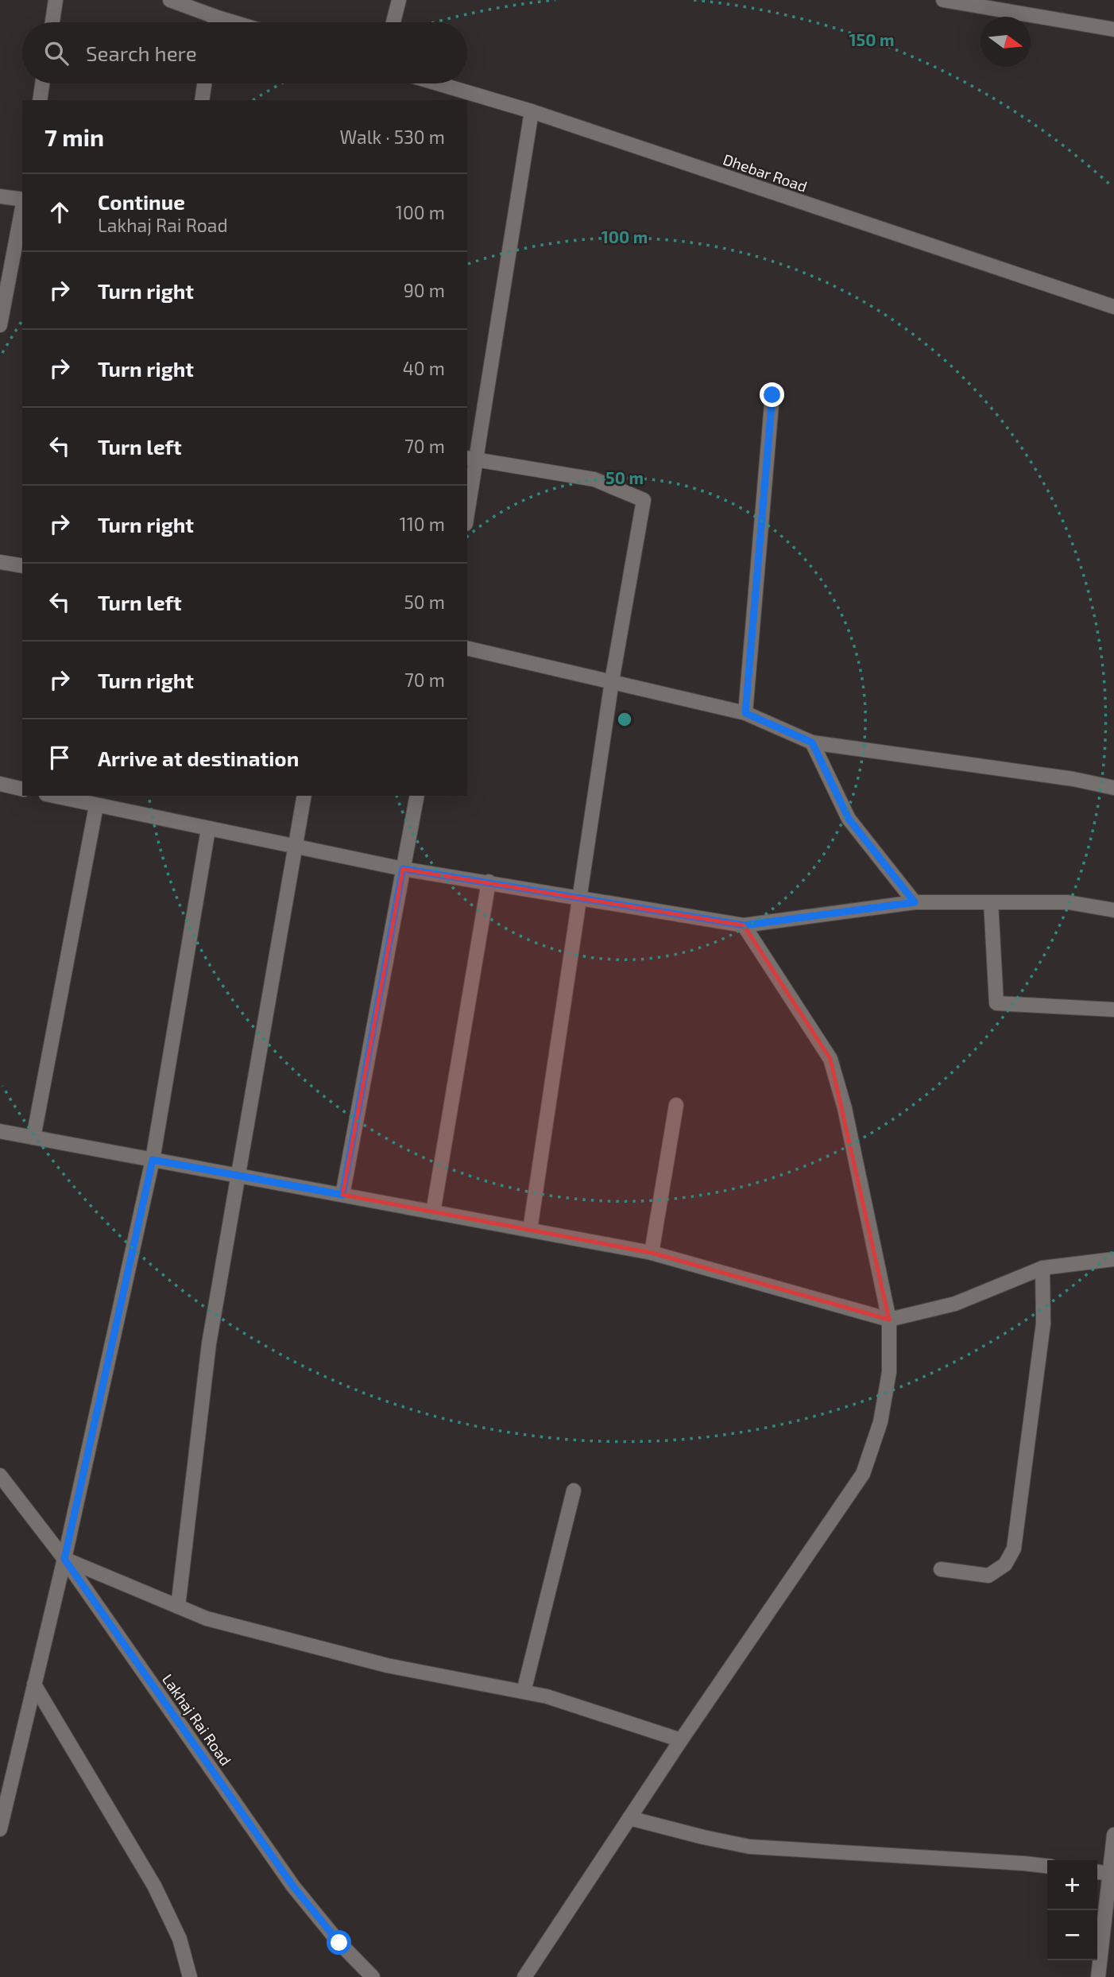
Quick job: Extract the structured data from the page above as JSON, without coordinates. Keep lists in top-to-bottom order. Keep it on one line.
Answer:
{"streets":{"street":["Dhebar Road","Lakhaj Rai Road"]},"north":"right","page":{"search":"Search here","heading":["7 min","Walk · 530 m"],"list":[["Continue","Lakhaj Rai Road","100 m"],["Turn right","90 m"],["Turn right","40 m"],["Turn left","70 m"],["Turn right","110 m"],["Turn left","50 m"],["Turn right","70 m"],"Arrive at destination"],"map_buttons":["+","−"]},"rings":["150 m","100 m","50 m"]}
